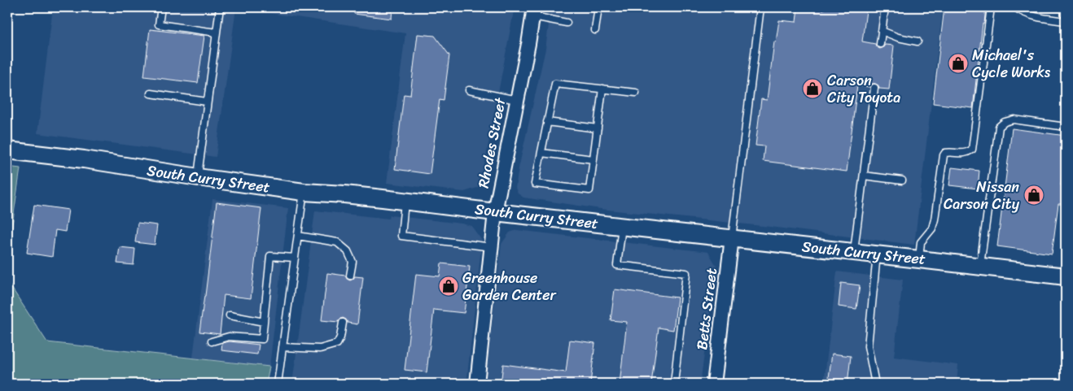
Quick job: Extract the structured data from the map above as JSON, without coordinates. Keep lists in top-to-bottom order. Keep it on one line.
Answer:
{"streets":{"street":["Rhodes Street","South Curry Street","Betts Street"]},"crossings":[["Rhodes Street","South Curry Street"],["South Curry Street","Betts Street"]],"places":{"shop":["Michael's Cycle Works","Carson City Toyota","Nissan Carson City","Greenhouse Garden Center"]}}
